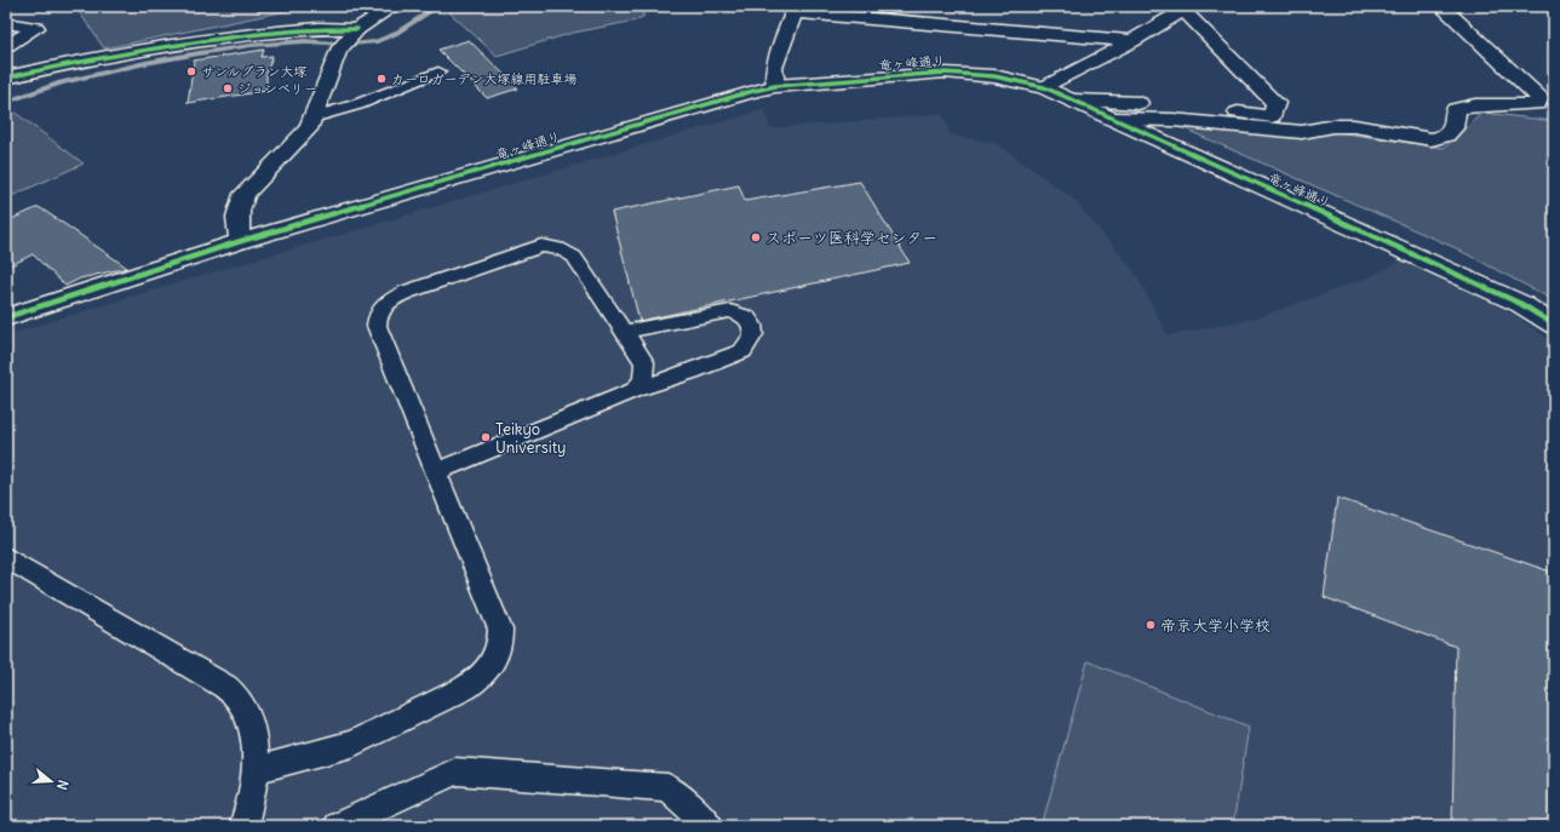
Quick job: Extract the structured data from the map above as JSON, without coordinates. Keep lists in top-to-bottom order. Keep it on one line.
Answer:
{"streets":{"street":["竜ヶ峰通り"]},"places":["サンルグラン大塚","カーロガーデン大塚線用駐車場","ジョンベリー","スポーツ医科学センター","Teikyo University","帝京大学小学校"],"north":"right"}
